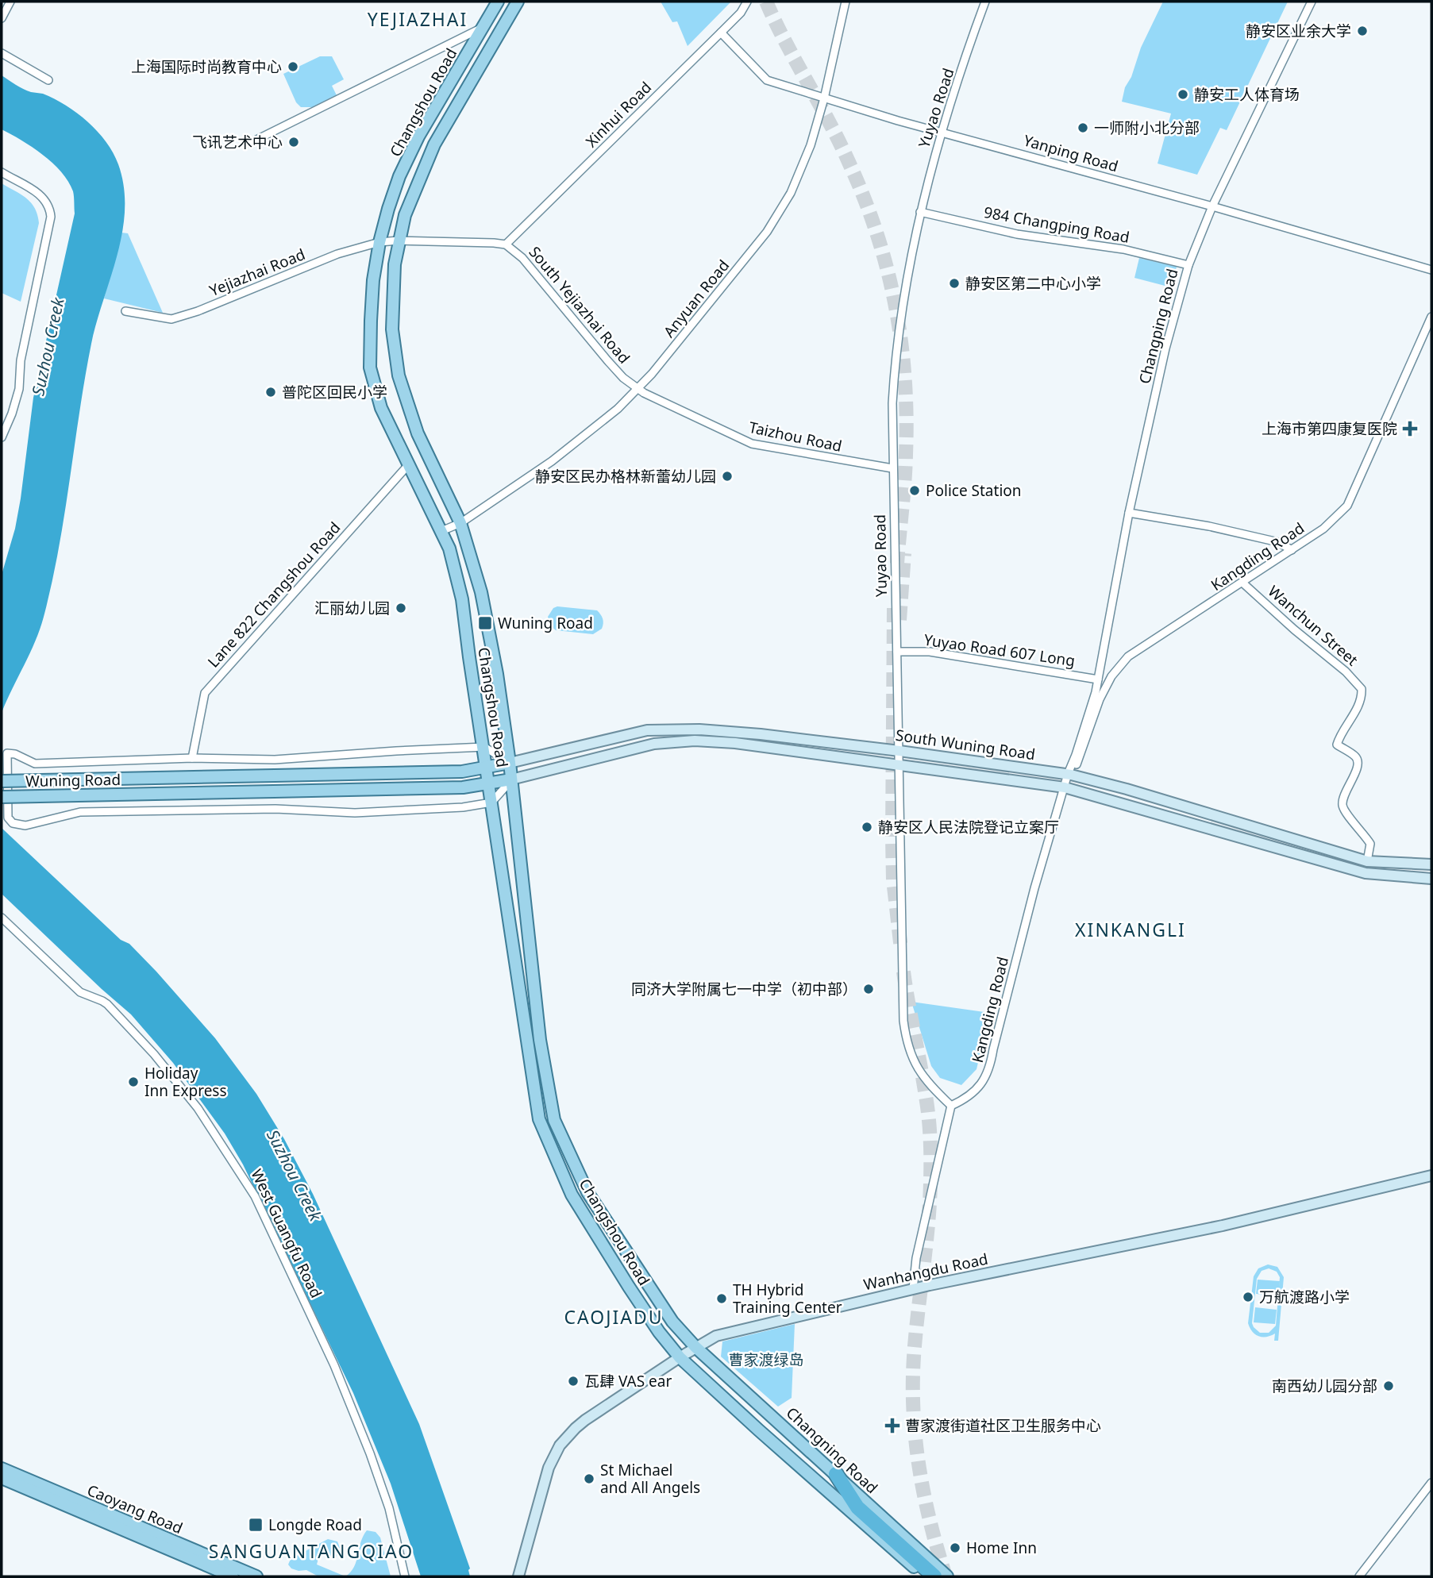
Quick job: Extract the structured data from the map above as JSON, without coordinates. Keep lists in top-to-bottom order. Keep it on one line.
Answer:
{"streets":{"main road":["Changshou Road","South Wuning Road","Wuning Road","Wanhangdu Road","Changning Road","Caoyang Road"],"street":["Yuyao Road","Xinhui Road","Yanping Road","984 Changping Road","Yejiazhai Road","Anyuan Road","South Yejiazhai Road","Changping Road","Taizhou Road","Kangding Road","Lane 822 Changshou Road","Wanchun Street","Yuyao Road 607 Long","West Guangfu Road"]},"crossings":[["Changshou Road","Yejiazhai Road"],["Changshou Road","Anyuan Road"],["Changshou Road","South Yejiazhai Road"],["Changshou Road","Lane 822 Changshou Road"],["Changshou Road","South Wuning Road"],["Changshou Road","Wuning Road"],["Changshou Road","Wanhangdu Road"],["Changshou Road","Changning Road"],["Yuyao Road","Yanping Road"],["Yuyao Road","984 Changping Road"],["Yuyao Road","Taizhou Road"],["Yuyao Road","Kangding Road"],["Yuyao Road","Yuyao Road 607 Long"],["Yuyao Road","South Wuning Road"],["Xinhui Road","Yanping Road"],["Xinhui Road","South Yejiazhai Road"],["Yanping Road","Anyuan Road"],["Yanping Road","Changping Road"],["984 Changping Road","Changping Road"],["Yejiazhai Road","South Yejiazhai Road"],["Anyuan Road","South Yejiazhai Road"],["Anyuan Road","Taizhou Road"],["South Yejiazhai Road","Taizhou Road"],["Changping Road","Kangding Road"],["Changping Road","Yuyao Road 607 Long"],["Kangding Road","Wanchun Street"],["Kangding Road","Yuyao Road 607 Long"],["Kangding Road","South Wuning Road"],["Wanchun Street","South Wuning Road"],["South Wuning Road","Wuning Road"],["Wanhangdu Road","Changning Road"]],"districts":["YEJIAZHAI","XINKANGLI","CAOJIADU","SANGUANTANGQIAO"],"water":["Suzhou Creek"],"parks":["曹家渡绿岛"],"places":{"other":["静安区业余大学","上海国际时尚教育中心","静安工人体育场","一师附小北分部","飞讯艺术中心","静安区第二中心小学","普陀区回民小学","静安区民办格林新蕾幼儿园","Police Station","汇丽幼儿园","静安区人民法院登记立案厅","同济大学附属七一中学（初中部）","Holiday Inn Express","万航渡路小学","TH Hybrid Training Center","瓦肆 VAS ear","南西幼儿园分部","St Michael and All Angels","Home Inn"],"health":["上海市第四康复医院","曹家渡街道社区卫生服务中心"],"transit":["Wuning Road","Longde Road"]}}
